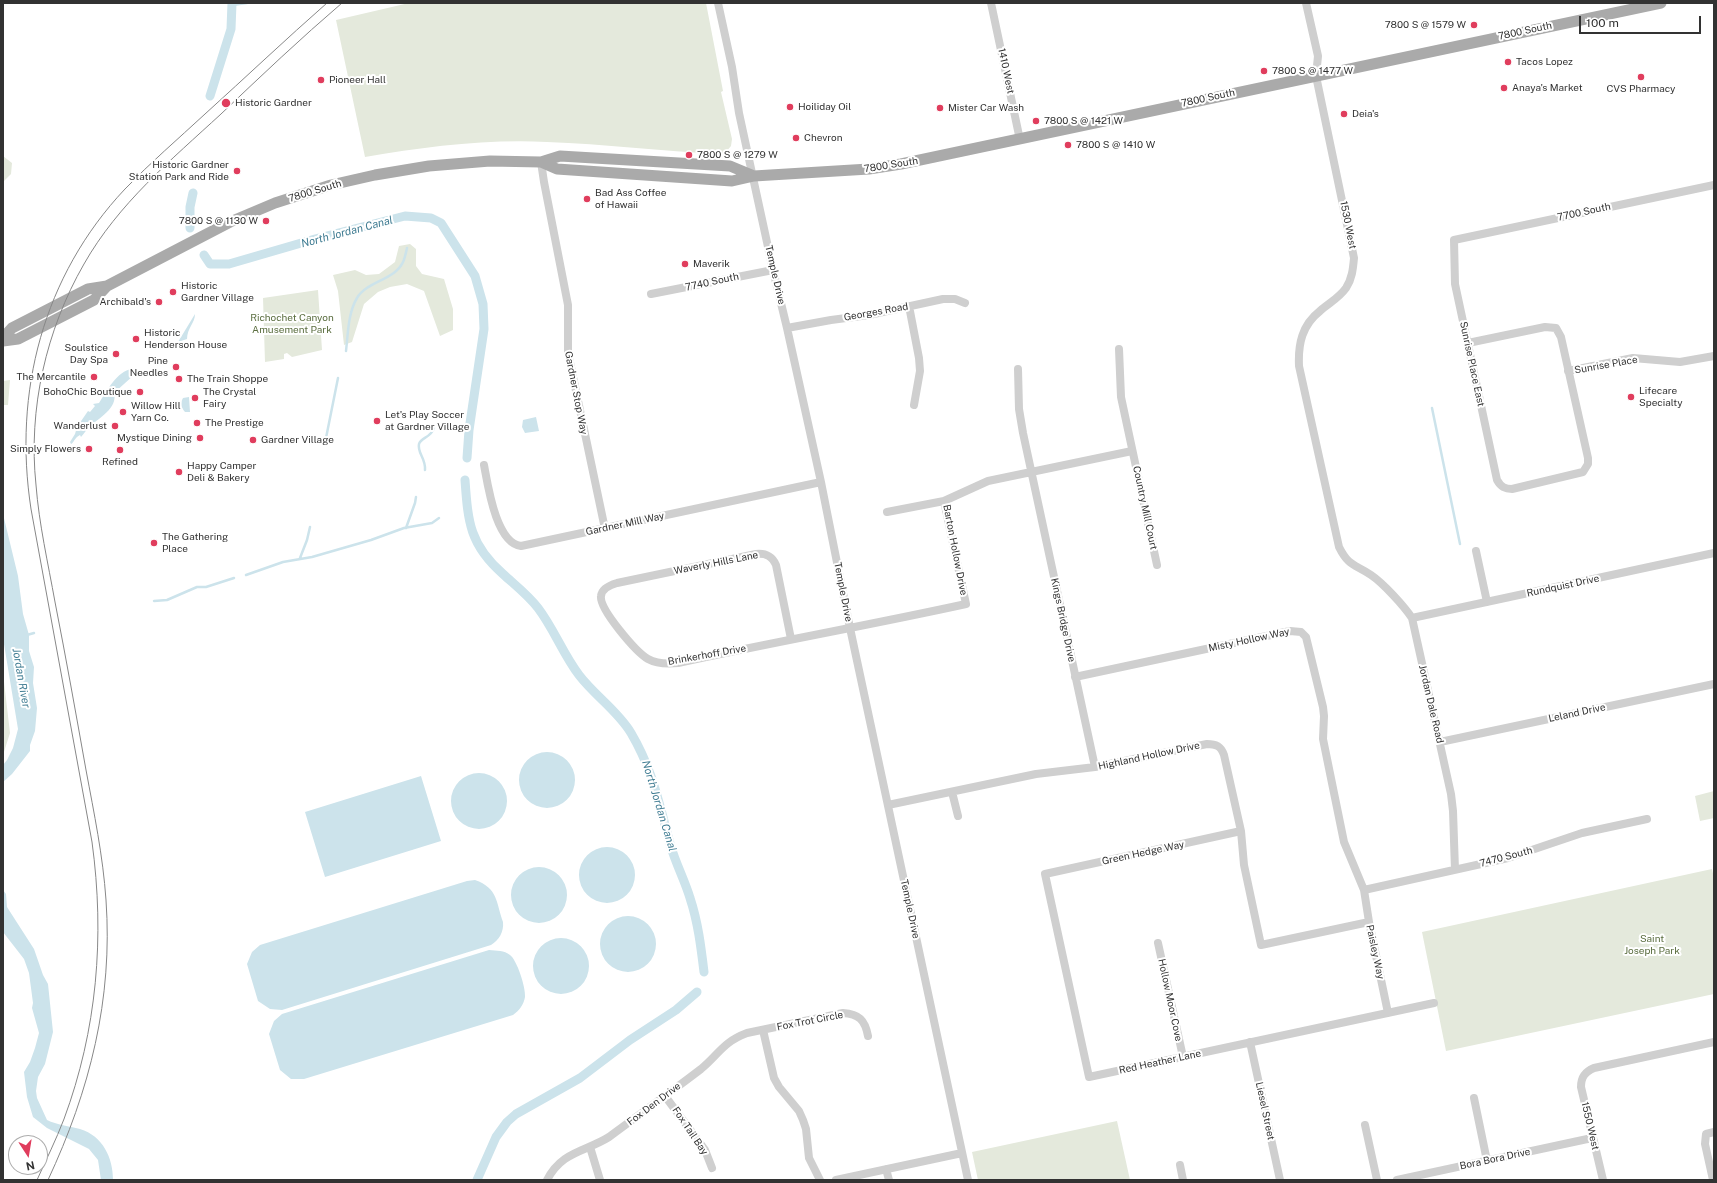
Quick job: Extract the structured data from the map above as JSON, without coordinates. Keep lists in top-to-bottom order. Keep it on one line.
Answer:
{"streets":{"main road":["7800 South"],"street":["1410 West","7700 South","1530 West","Temple Drive","7740 South","Georges Road","Sunrise Place East","Sunrise Place","Gardner Stop Way","Country Mill Court","Gardner Mill Way","Barton Hollow Drive","Waverly Hills Lane","Rundquist Drive","Kings Bridge Drive","Misty Hollow Way","Brinkerhoff Drive","Jordan Dale Road","Leland Drive","Highland Hollow Drive","Green Hedge Way","7470 South","Paisley Way","Hollow Moor Cove","Fox Trot Circle","Red Heather Lane","Fox Den Drive","Liesel Street","1550 West","Fox Tail Bay","Bora Bora Drive"]},"crossings":[["7800 South","1410 West"],["7800 South","1530 West"],["7800 South","Temple Drive"],["7800 South","Gardner Stop Way"],["7700 South","Sunrise Place East"],["1530 West","Jordan Dale Road"],["Temple Drive","7740 South"],["Temple Drive","Georges Road"],["Temple Drive","Gardner Mill Way"],["Temple Drive","Barton Hollow Drive"],["Temple Drive","Brinkerhoff Drive"],["Temple Drive","Highland Hollow Drive"],["Sunrise Place East","Sunrise Place"],["Gardner Stop Way","Gardner Mill Way"],["Country Mill Court","Barton Hollow Drive"],["Barton Hollow Drive","Kings Bridge Drive"],["Barton Hollow Drive","Brinkerhoff Drive"],["Waverly Hills Lane","Brinkerhoff Drive"],["Rundquist Drive","Jordan Dale Road"],["Kings Bridge Drive","Misty Hollow Way"],["Kings Bridge Drive","Highland Hollow Drive"],["Misty Hollow Way","7470 South"],["Misty Hollow Way","Paisley Way"],["Jordan Dale Road","Leland Drive"],["Jordan Dale Road","7470 South"],["Highland Hollow Drive","Green Hedge Way"],["Highland Hollow Drive","Paisley Way"],["Green Hedge Way","Red Heather Lane"],["7470 South","Paisley Way"],["Paisley Way","Red Heather Lane"],["Hollow Moor Cove","Red Heather Lane"],["Fox Trot Circle","Fox Den Drive"],["Red Heather Lane","Liesel Street"],["Fox Den Drive","Fox Tail Bay"],["1550 West","Bora Bora Drive"]],"water":["North Jordan Canal","Jordan River"],"parks":["Richochet Canyon Amusement Park","Saint Joseph Park"],"places":["7800 S @ 1579 W","Tacos Lopez","7800 S @ 1477 W","CVS Pharmacy","Pioneer Hall","Anaya's Market","Historic Gardner","Hoiliday Oil","Mister Car Wash","Deia's","7800 S @ 1421 W","Chevron","7800 S @ 1410 W","7800 S @ 1279 W","Historic Gardner Station Park and Ride","Bad Ass Coffee of Hawaii","7800 S @ 1130 W","Maverik","Historic Gardner Village","Archibald's","Historic Henderson House","Soulstice Day Spa","Pine Needles","The Mercantile","The Train Shoppe","BohoChic Boutique","Lifecare Specialty","The Crystal Fairy","Willow Hill Yarn Co.","Let's Play Soccer at Gardner Village","The Prestige","Wanderlust","Mystique Dining","Gardner Village","Simply Flowers","Refined","Happy Camper Deli & Bakery","The Gathering Place"],"scale_bar":"100 m","north":"bottom"}
